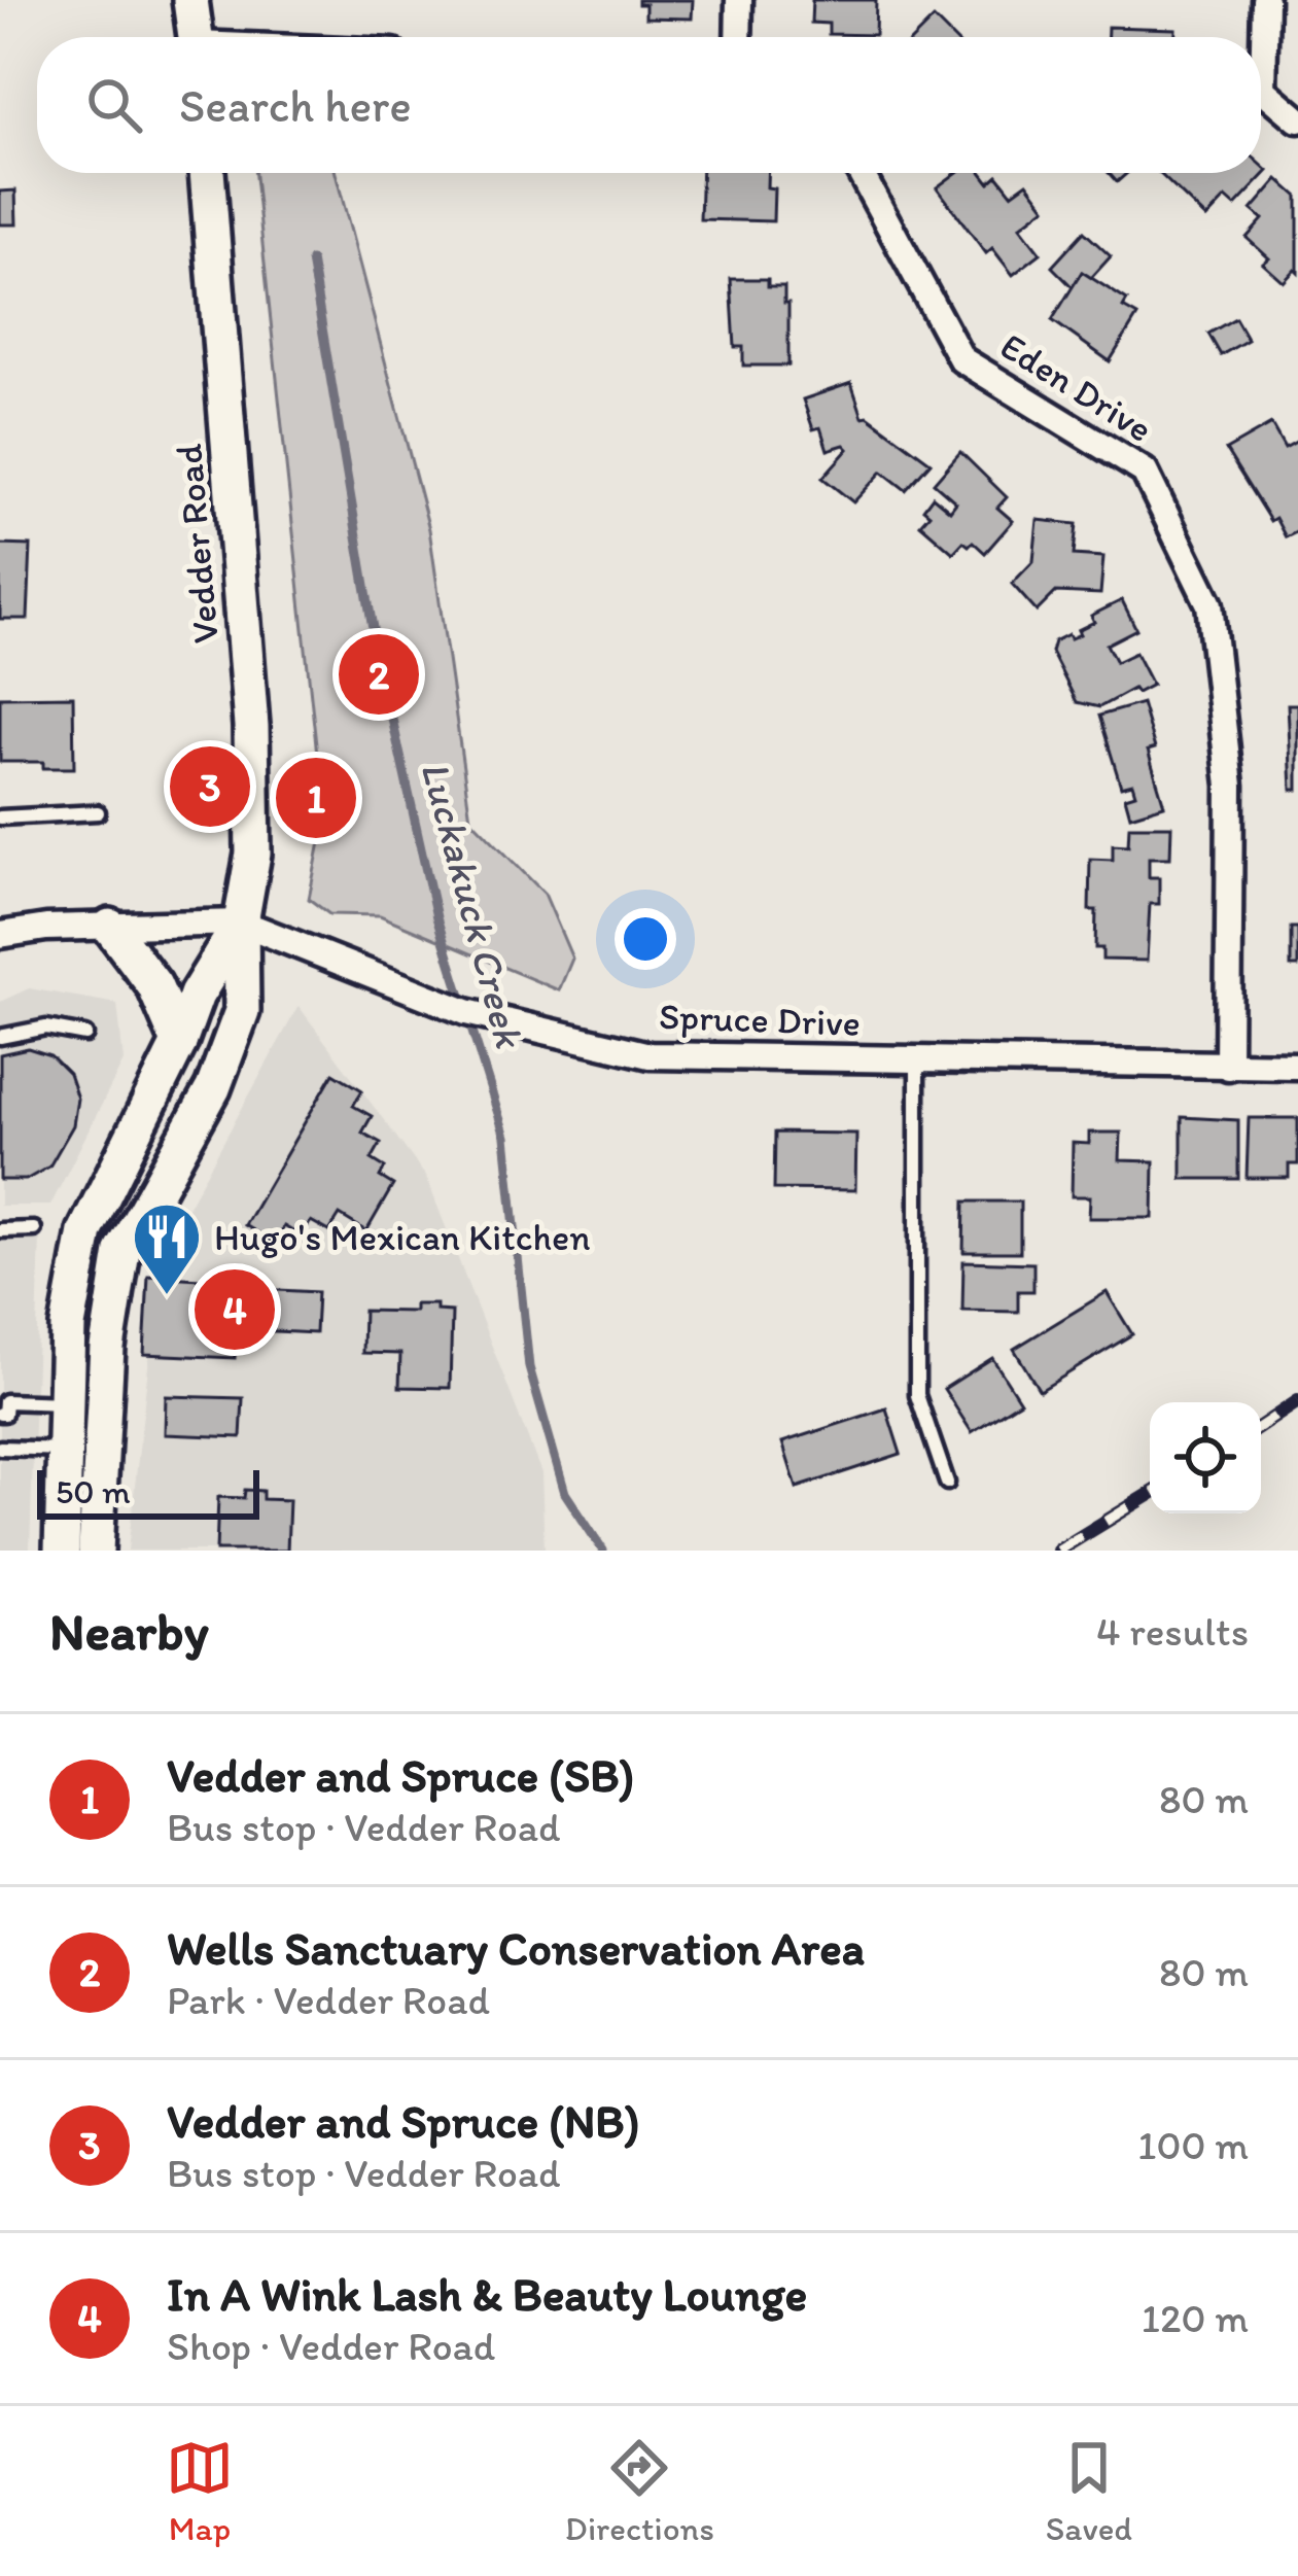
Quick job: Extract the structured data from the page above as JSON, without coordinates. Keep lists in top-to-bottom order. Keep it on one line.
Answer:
{"streets":{"main road":["Vedder Road"],"street":["Eden Drive","Spruce Drive"]},"crossings":[["Eden Drive","Spruce Drive"],["Vedder Road","Spruce Drive"]],"water":["Luckakuck Creek"],"places":{"restaurant":["Hugo's Mexican Kitchen"]},"scale_bar":"50 m","page":{"search":"Search here","pins":["2","3","1","4"],"scale":"50 m","heading":["Nearby","4 results"],"list":[{"mark":"1","name":"Vedder and Spruce (SB)","note":"Bus stop · Vedder Road","value":"80 m"},{"mark":"2","name":"Wells Sanctuary Conservation Area","note":"Park · Vedder Road","value":"80 m"},{"mark":"3","name":"Vedder and Spruce (NB)","note":"Bus stop · Vedder Road","value":"100 m"},{"mark":"4","name":"In A Wink Lash & Beauty Lounge","note":"Shop · Vedder Road","value":"120 m"}],"nav":["Map","Directions","Saved"]}}
